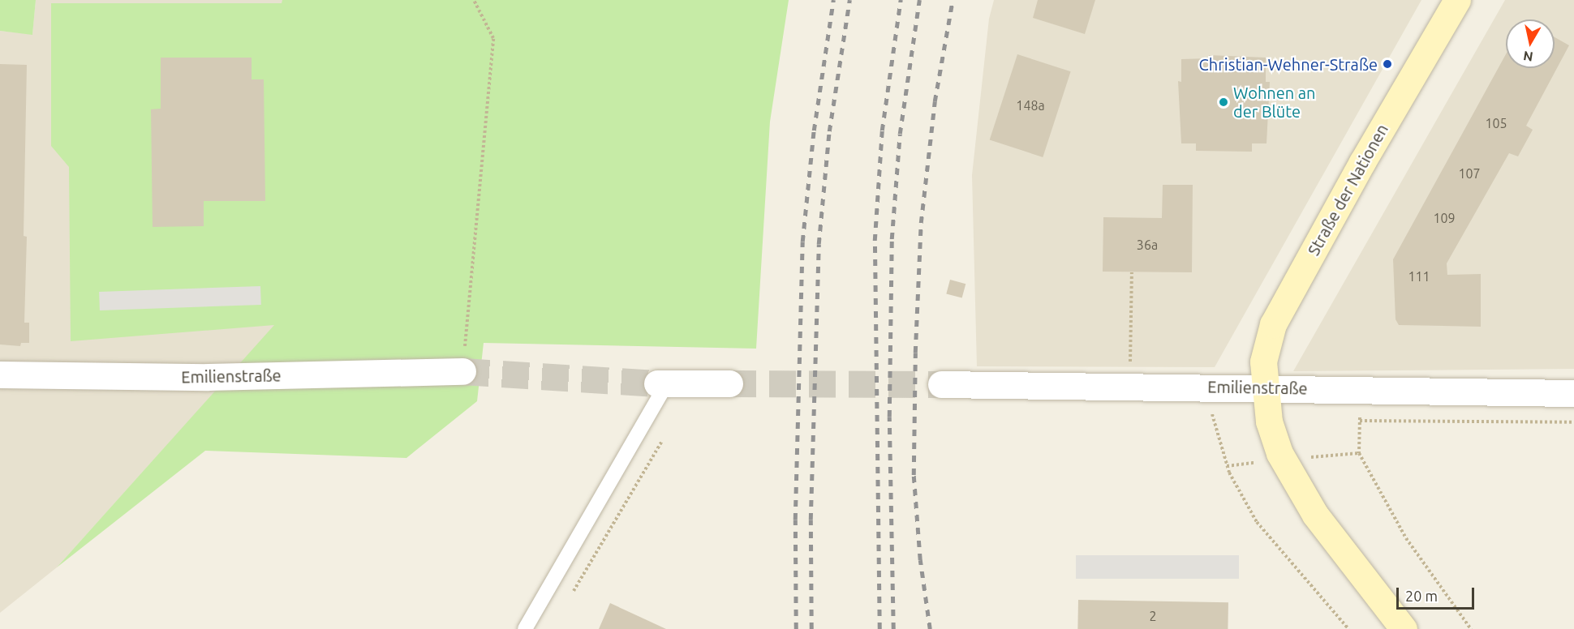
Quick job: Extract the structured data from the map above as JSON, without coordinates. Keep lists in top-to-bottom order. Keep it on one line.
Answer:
{"streets":{"main road":["Straße der Nationen"],"street":["Emilienstraße"]},"crossings":[["Straße der Nationen","Emilienstraße"]],"places":["Christian-Wehner-Straße","Wohnen an der Blüte"],"house_numbers":["148a","105","107","109","36a","111","2"],"scale_bar":"20 m","north":"bottom"}
